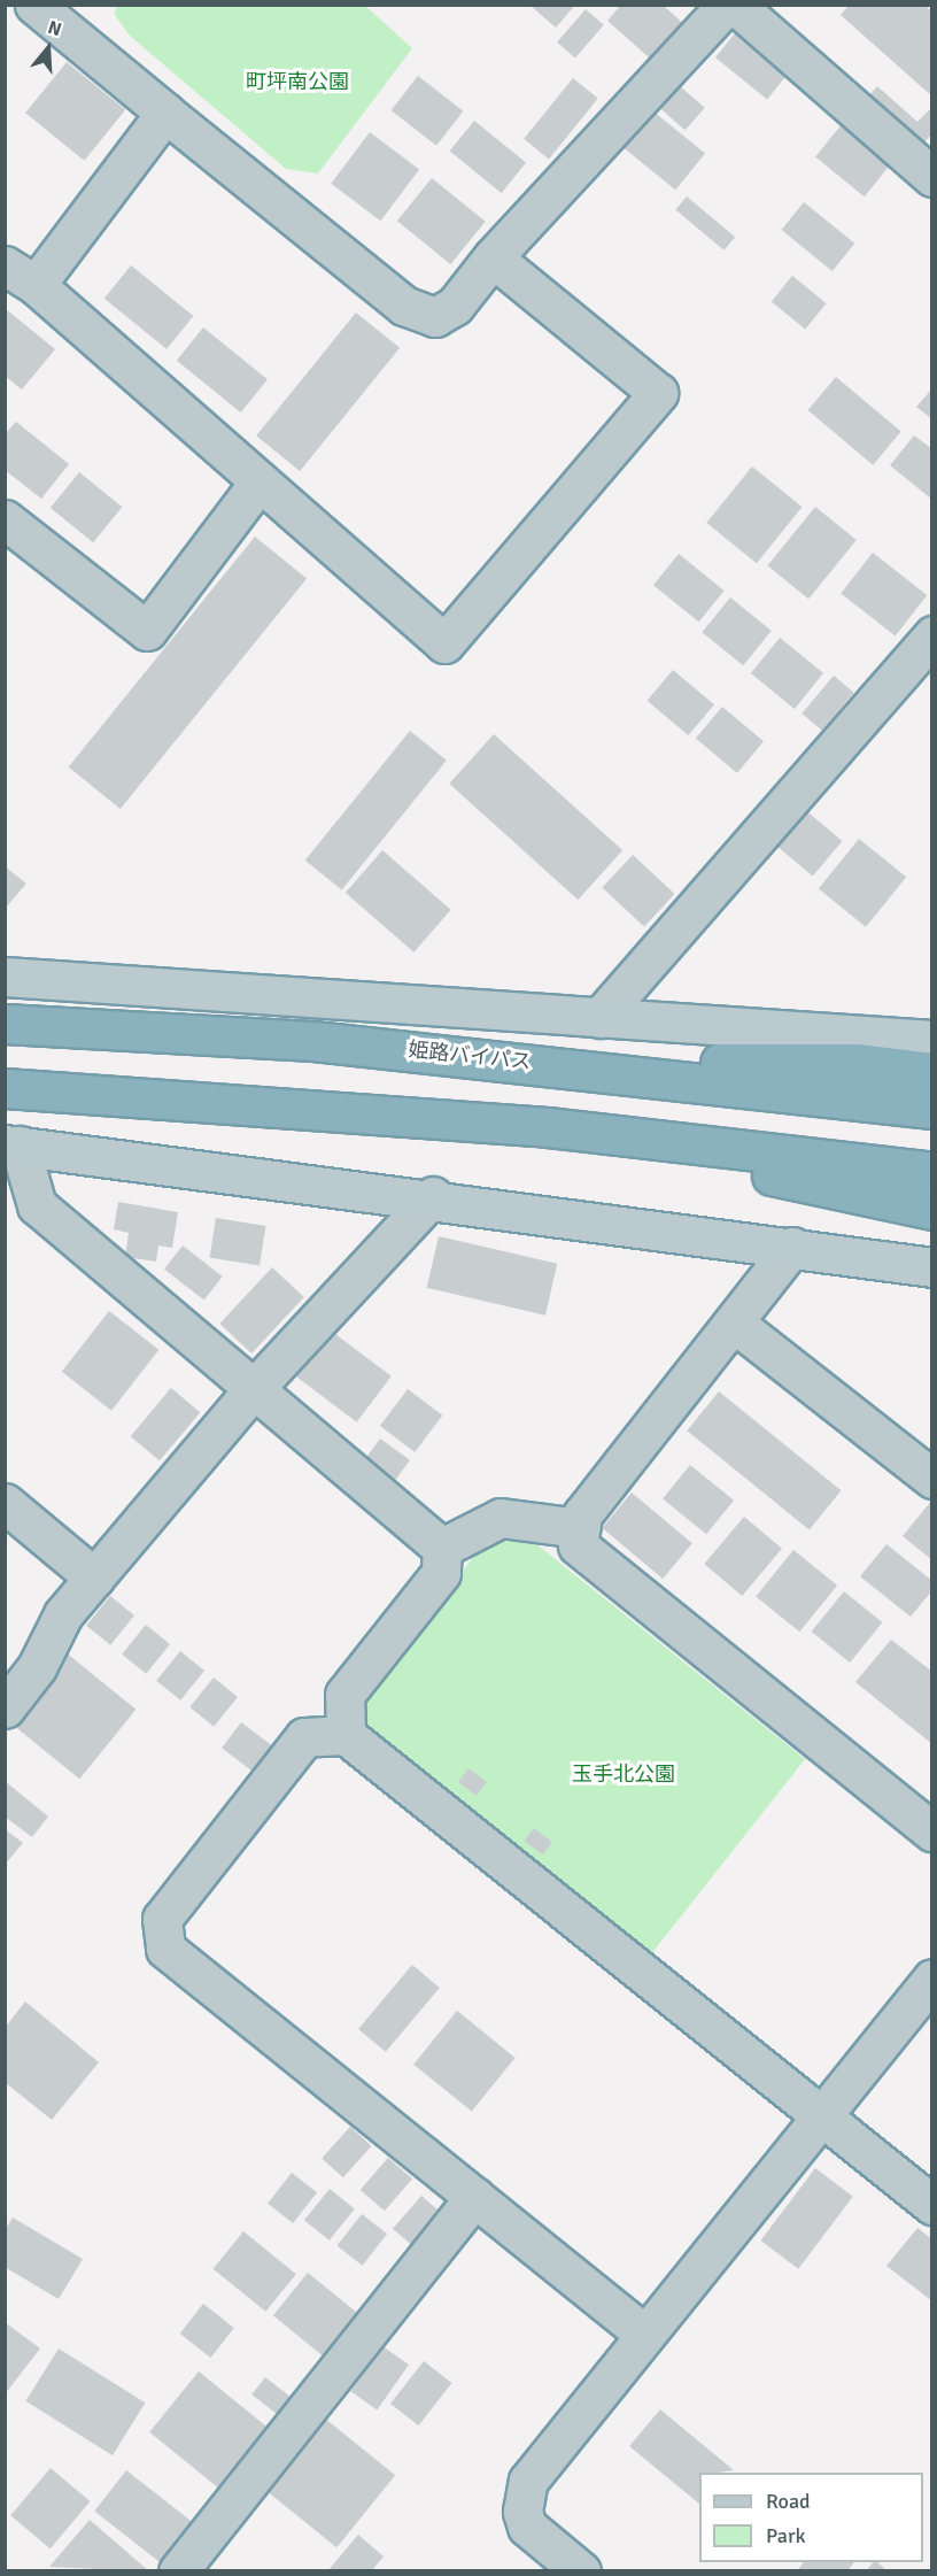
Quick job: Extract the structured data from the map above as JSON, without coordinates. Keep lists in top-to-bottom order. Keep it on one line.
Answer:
{"streets":{"highway":["姫路バイパス"]},"parks":["町坪南公園","玉手北公園"],"legend":["Road","Park"],"north":"top"}
